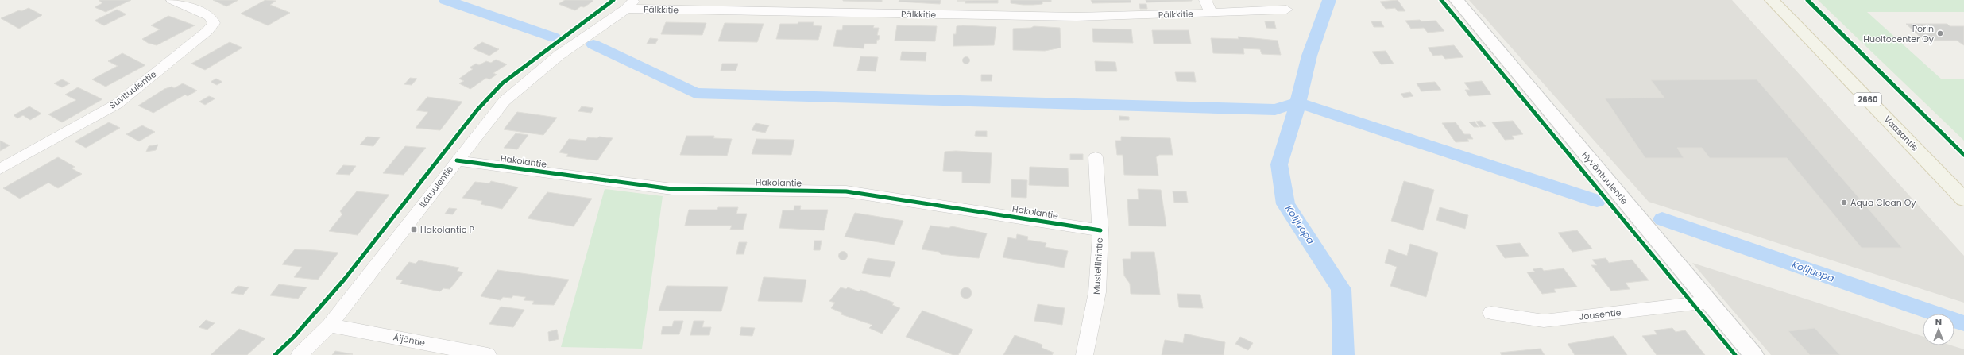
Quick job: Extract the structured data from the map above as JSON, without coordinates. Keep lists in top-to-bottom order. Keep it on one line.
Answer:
{"streets":{"main road":["2660","Vaasantie"],"street":["Pälkkitie","Suvituulentie","Hakolantie","Hyväntuulentie","Itätuulentie","Musteliinintie","Jousentie","Äijöntie"]},"crossings":[["Pälkkitie","Itätuulentie"],["Hakolantie","Itätuulentie"],["Hakolantie","Musteliinintie"],["Hyväntuulentie","Jousentie"],["Itätuulentie","Äijöntie"]],"water":["Kolijuopa"],"places":{"other":["Porin Huoltocenter Oy","Aqua Clean Oy"],"transit":["Hakolantie P"]},"north":"top"}
